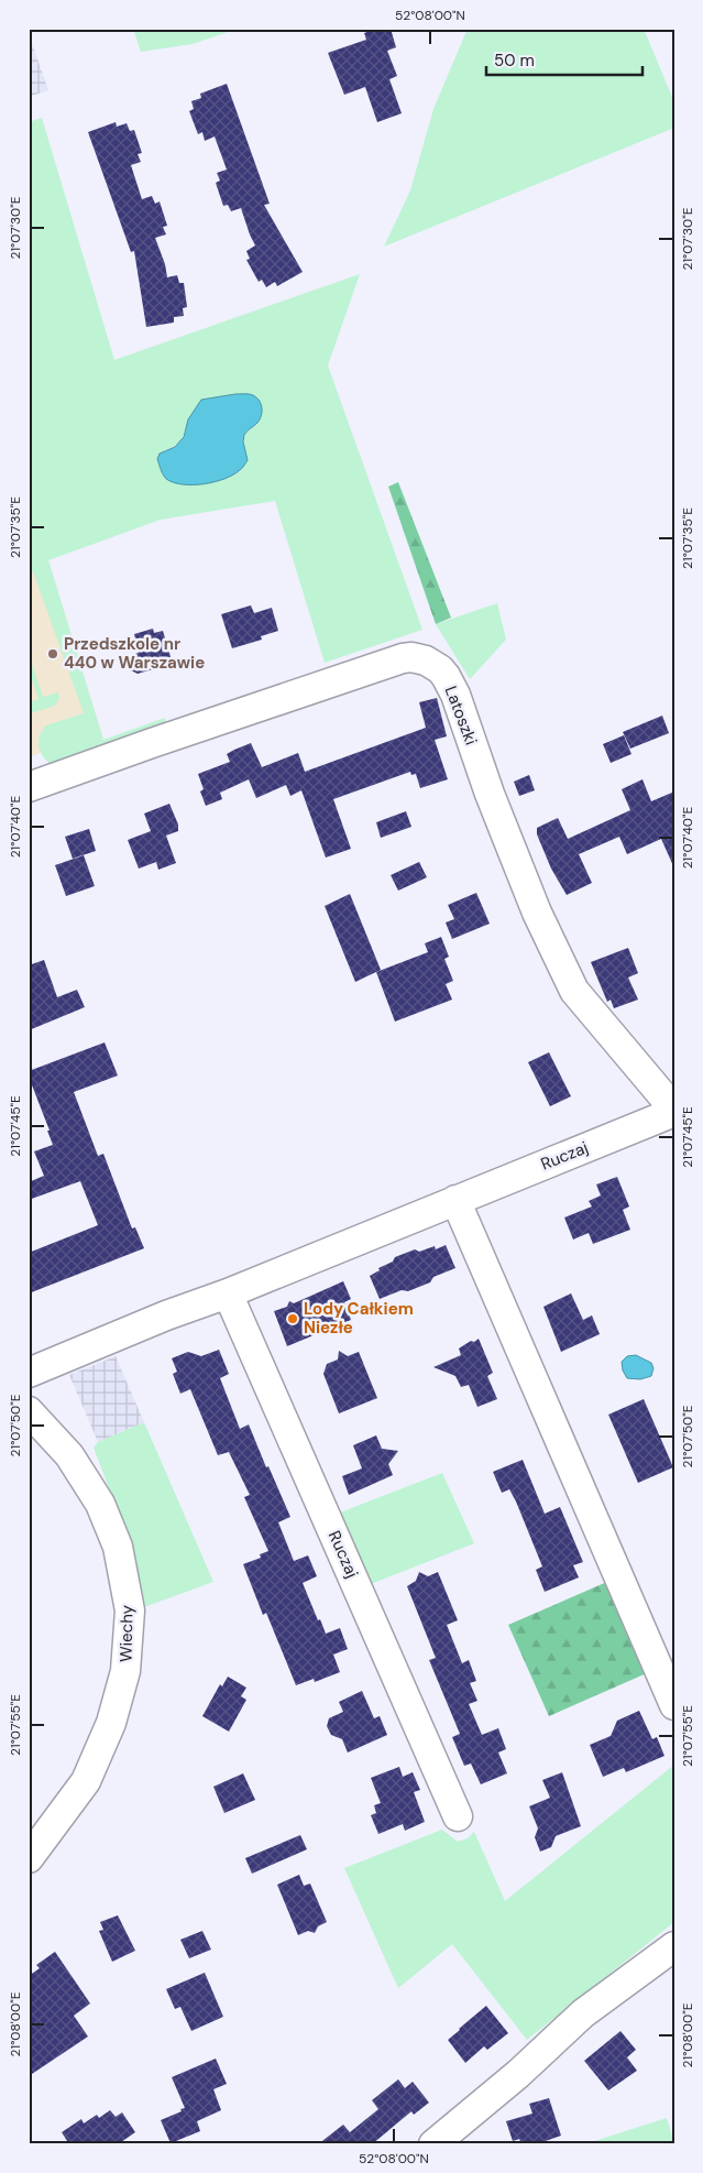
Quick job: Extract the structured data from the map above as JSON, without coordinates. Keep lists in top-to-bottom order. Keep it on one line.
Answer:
{"streets":{"street":["Latoszki","Ruczaj","Wiechy"]},"crossings":[["Latoszki","Ruczaj"]],"places":["Przedszkole nr 440 w Warszawie","Lody Całkiem Niezłe"],"scale_bar":"50 m","coordinates":["52°08'00\"N","21°07'30\"E","21°07'35\"E","21°07'40\"E","21°07'45\"E","21°07'50\"E","21°07'55\"E","21°08'00\"E"]}
